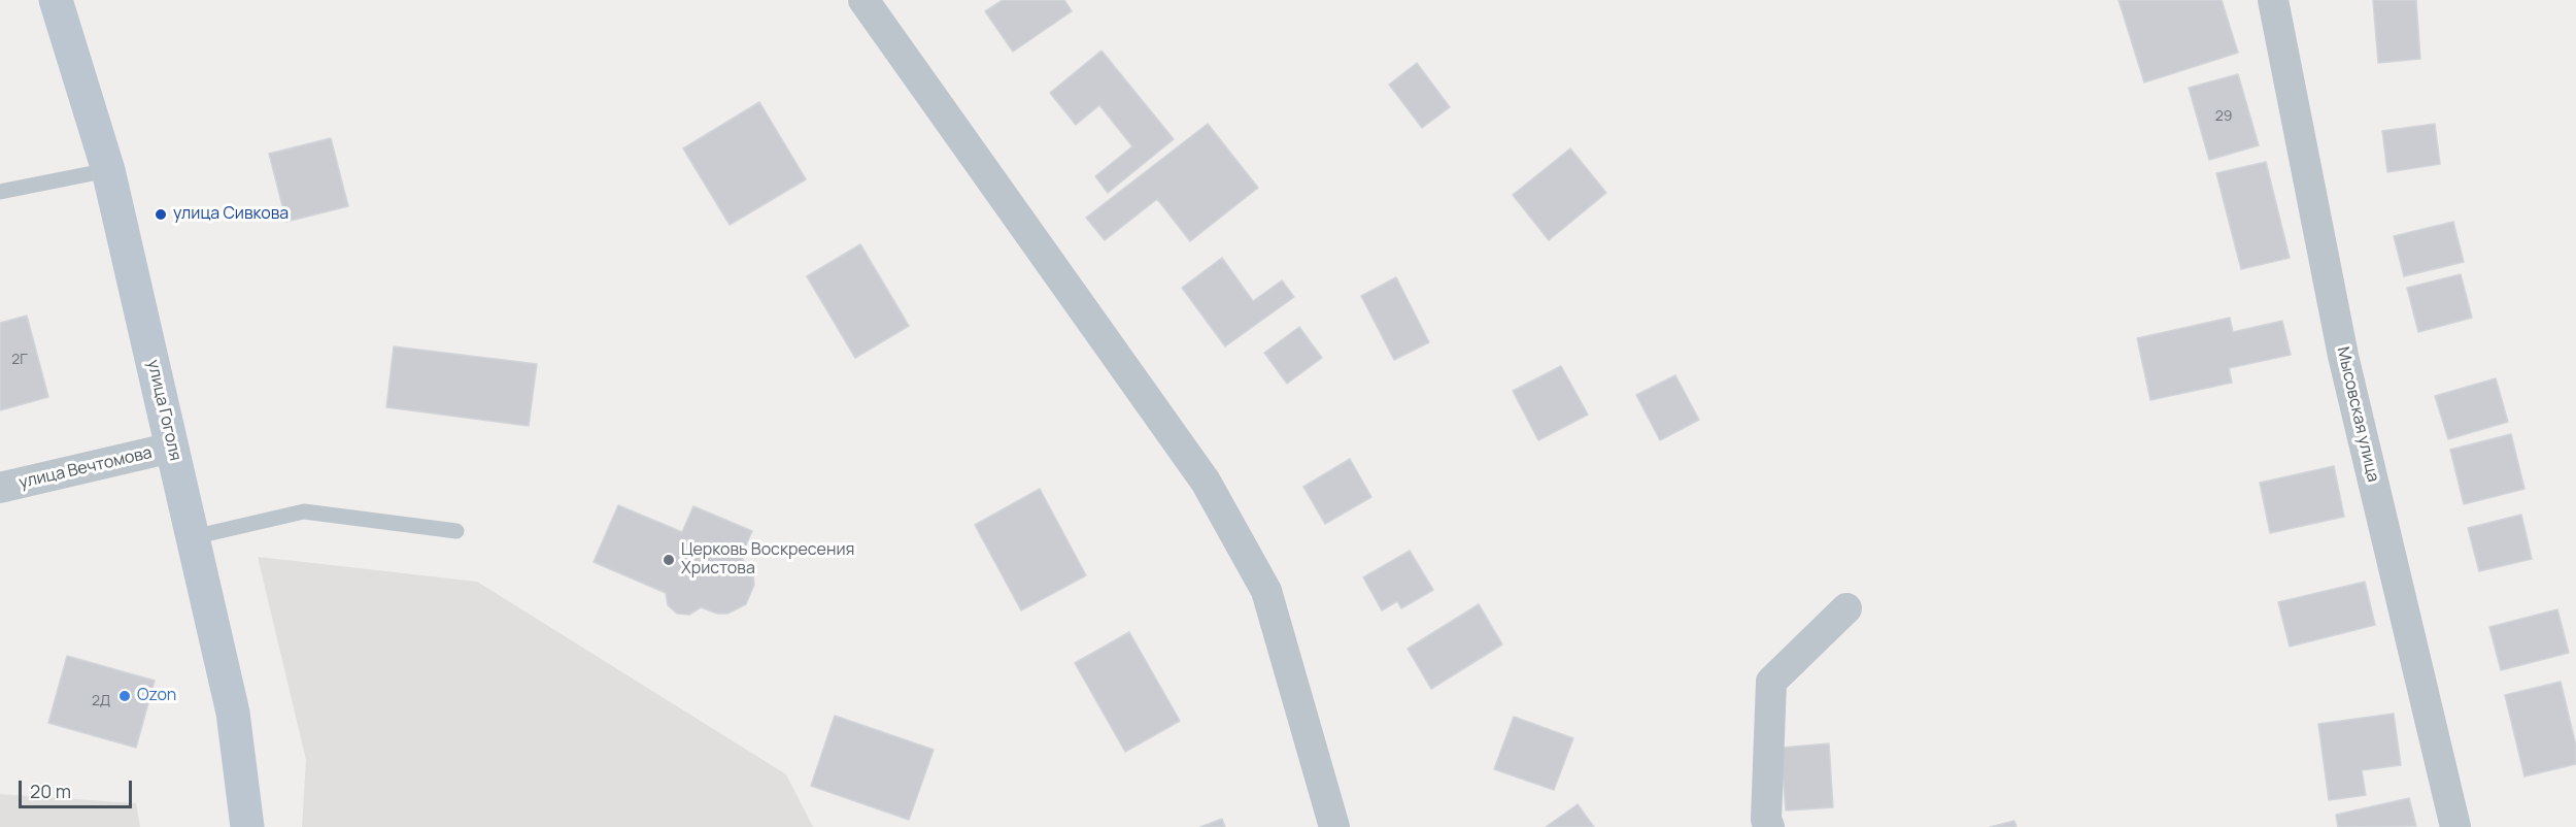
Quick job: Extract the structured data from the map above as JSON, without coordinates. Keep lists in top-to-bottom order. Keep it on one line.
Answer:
{"streets":{"main road":["улица Гоголя"],"street":["Мысовская улица","улица Вечтомова"]},"crossings":[["улица Гоголя","улица Вечтомова"]],"places":["улица Сивкова","Церковь Воскресения Христова","Ozon"],"house_numbers":["29","2Г","2Д"],"scale_bar":"20 m"}
